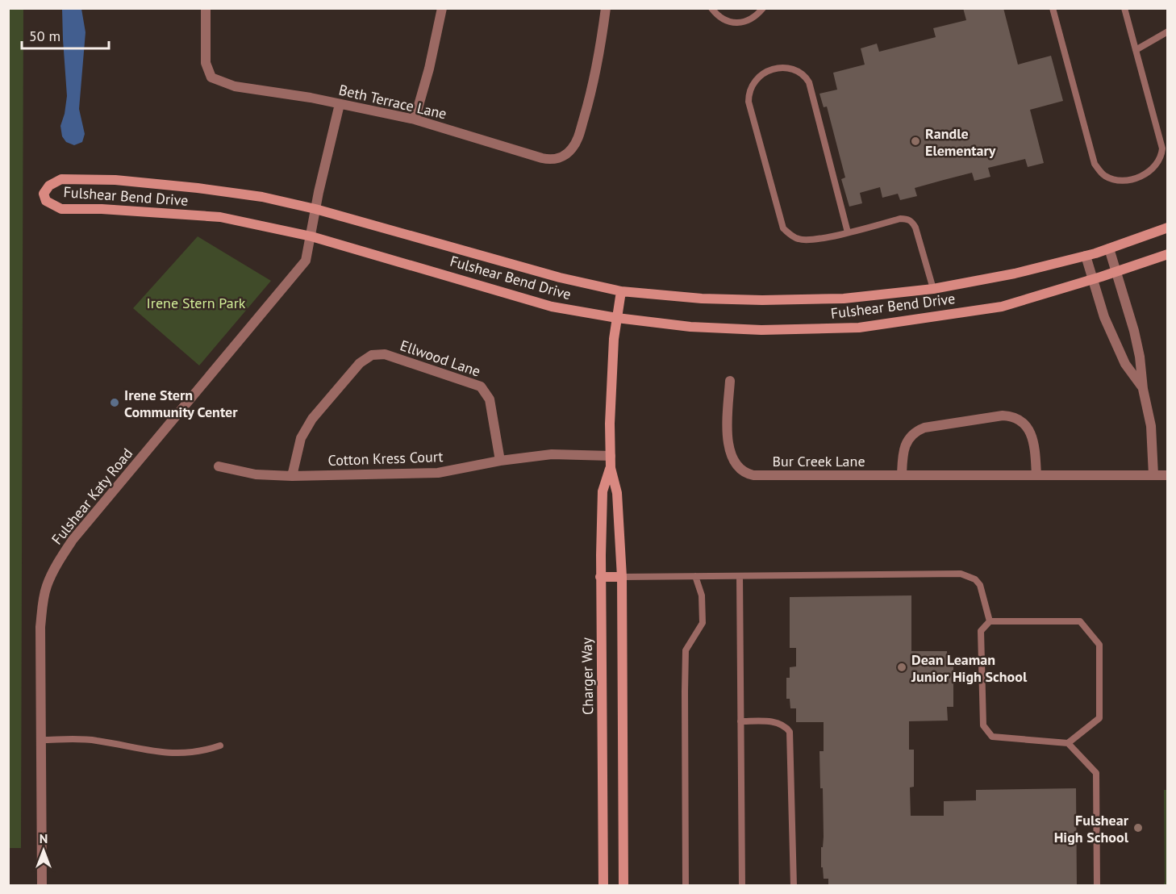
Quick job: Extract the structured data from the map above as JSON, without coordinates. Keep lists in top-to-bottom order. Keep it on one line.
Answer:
{"streets":{"street":["Beth Terrace Lane","Fulshear Bend Drive","Ellwood Lane","Cotton Kress Court","Bur Creek Lane","Fulshear Katy Road","Charger Way"]},"crossings":[["Beth Terrace Lane","Fulshear Katy Road"],["Fulshear Bend Drive","Fulshear Katy Road"],["Fulshear Bend Drive","Charger Way"],["Ellwood Lane","Cotton Kress Court"],["Cotton Kress Court","Charger Way"]],"parks":["Irene Stern Park"],"places":["Randle Elementary","Irene Stern Community Center","Dean Leaman Junior High School","Fulshear High School"],"scale_bar":"50 m","north":"top"}
